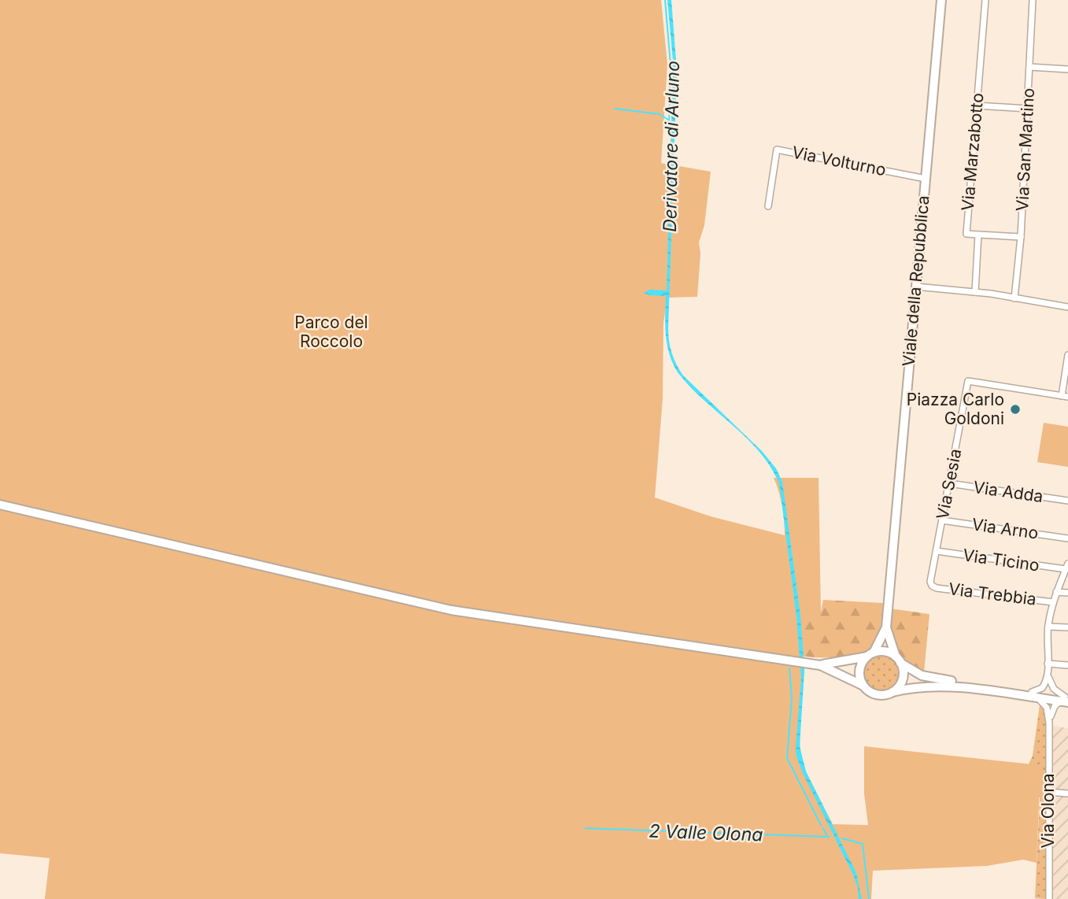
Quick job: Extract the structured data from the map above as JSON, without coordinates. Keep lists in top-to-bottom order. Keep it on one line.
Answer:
{"streets":{"main road":["Viale della Repubblica"],"street":["Via San Martino","Via Marzabotto","Via Volturno","Via Sesia","Via Adda","Via Arno","Via Ticino","Via Trebbia","Via Olona"]},"crossings":[["Via Volturno","Viale della Repubblica"],["Via Sesia","Via Adda"],["Via Sesia","Via Arno"],["Via Sesia","Via Ticino"],["Via Sesia","Via Trebbia"]],"water":["Derivatore di Arluno","2 Valle Olona"],"parks":["Parco del Roccolo"],"places":["Piazza Carlo Goldoni"]}
